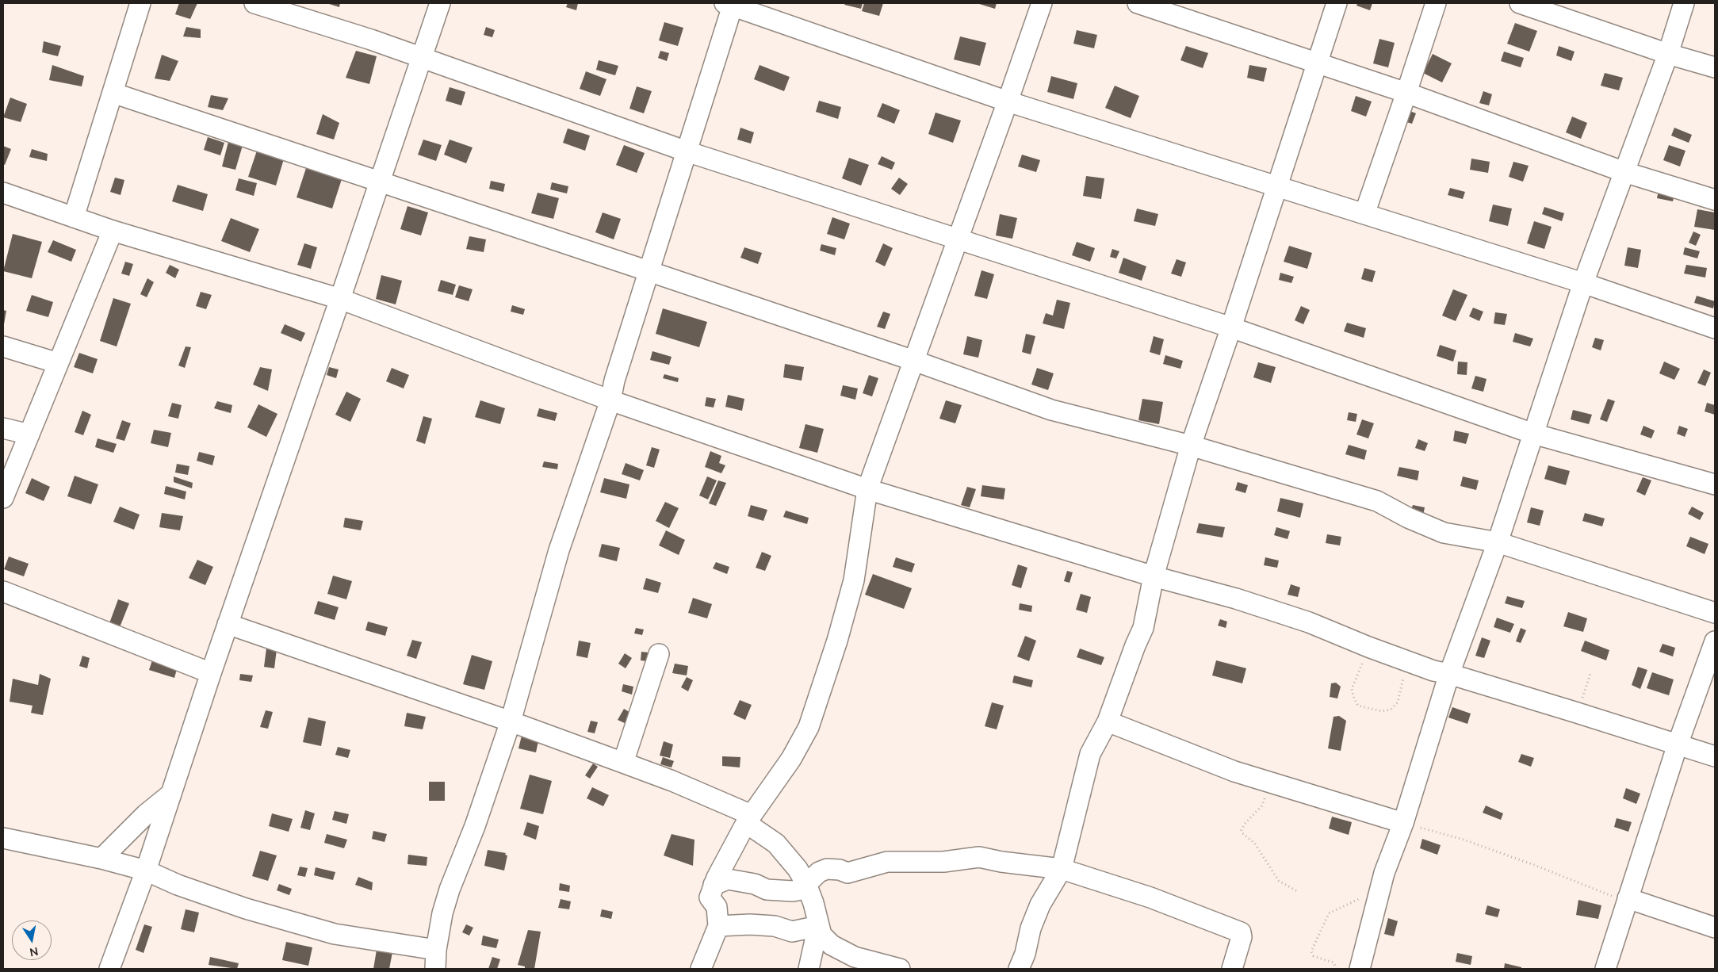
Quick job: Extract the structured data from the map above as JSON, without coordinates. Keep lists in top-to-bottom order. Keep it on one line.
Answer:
{"north":"bottom"}
